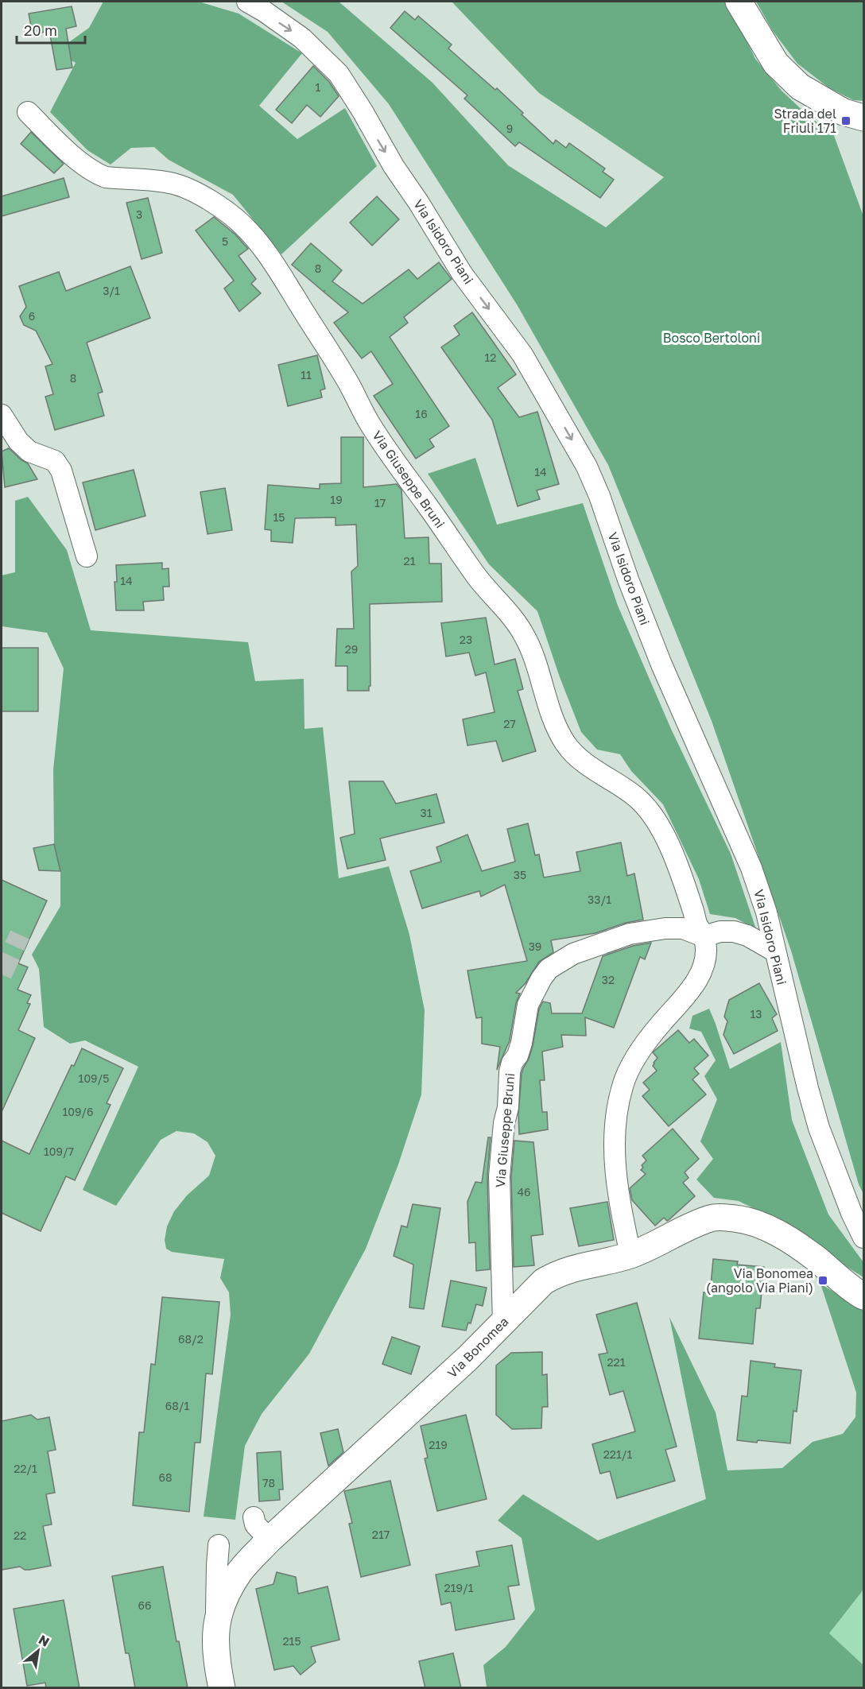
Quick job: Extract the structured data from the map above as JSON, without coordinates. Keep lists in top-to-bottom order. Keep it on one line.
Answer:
{"streets":{"street":["Via Isidoro Piani","Via Giuseppe Bruni","Via Bonomea"]},"crossings":[["Via Giuseppe Bruni","Via Bonomea"]],"one_way":["Via Isidoro Piani"],"parks":["Bosco Bertoloni"],"places":{"transit":["Strada del Friuli 171","Via Bonomea (angolo Via Piani)"]},"house_numbers":["1","9","3","5","8","3/1","6","12","11","8","16","14","19","17","15","21","14","23","29","27","31","35","33/1","39","32","13","109/5","109/6","109/7","46","68/2","221","68/1","219","221/1","22/1","68","78","217","22","219/1","66","215"],"scale_bar":"20 m","north":"top right"}
